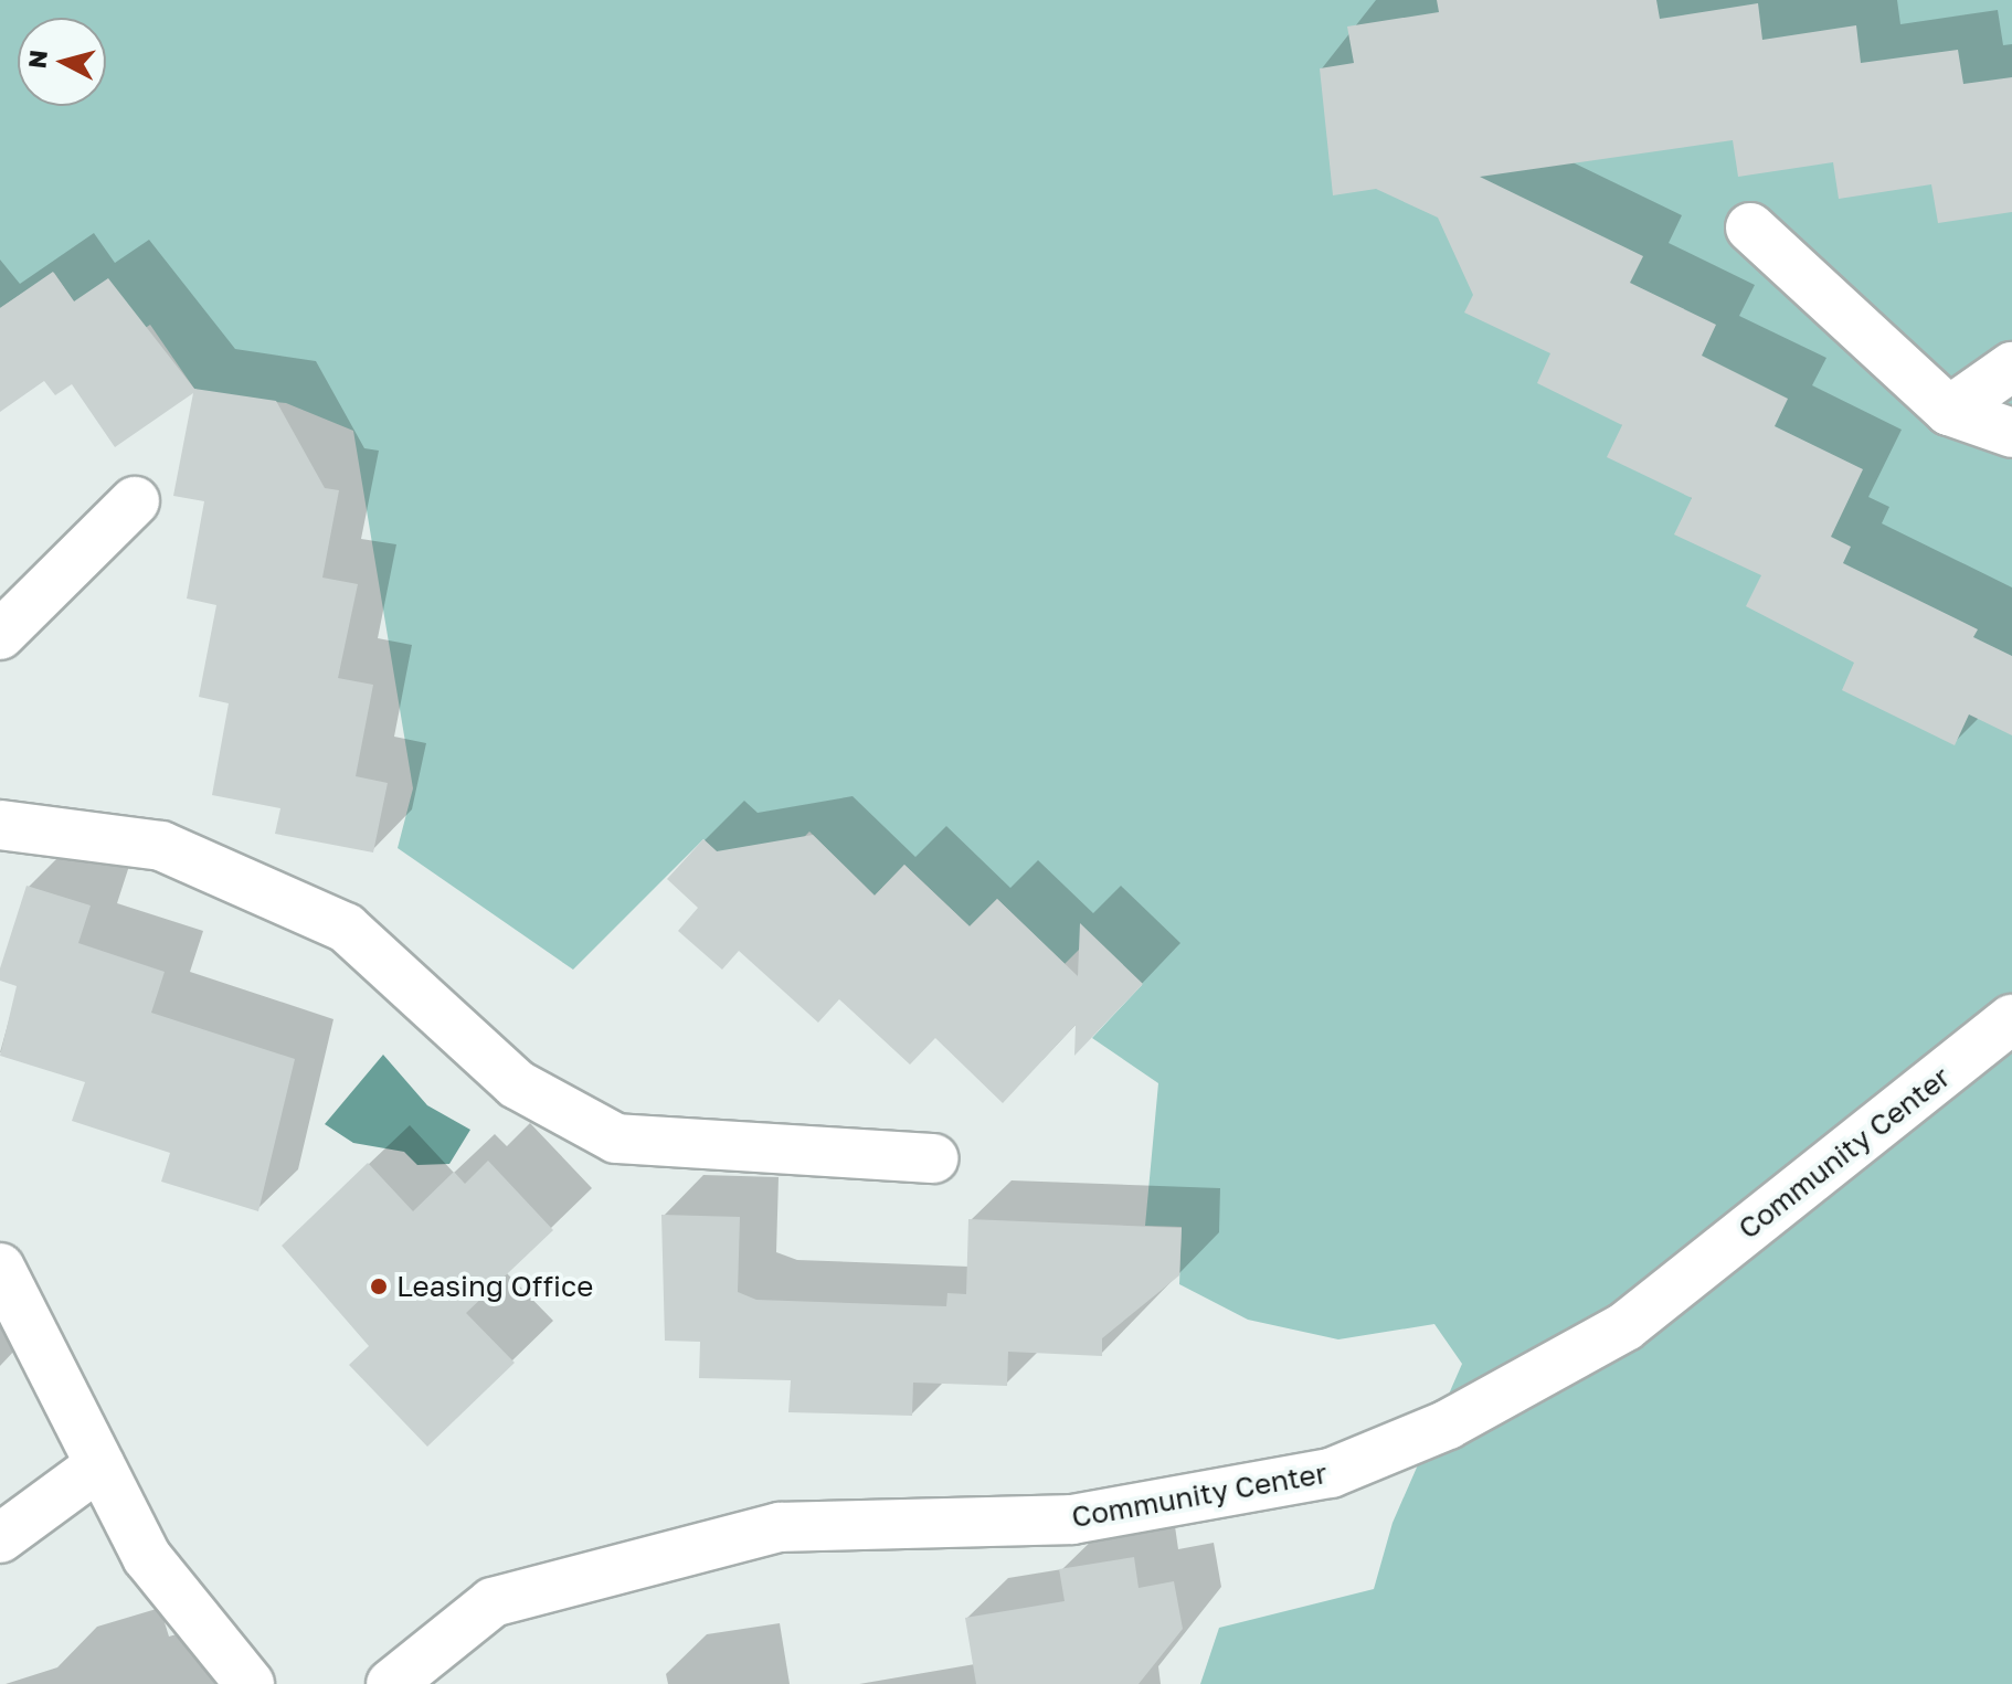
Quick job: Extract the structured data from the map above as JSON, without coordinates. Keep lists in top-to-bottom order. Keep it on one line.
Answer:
{"streets":{"street":["Community Center"]},"places":["Leasing Office"],"north":"left"}
